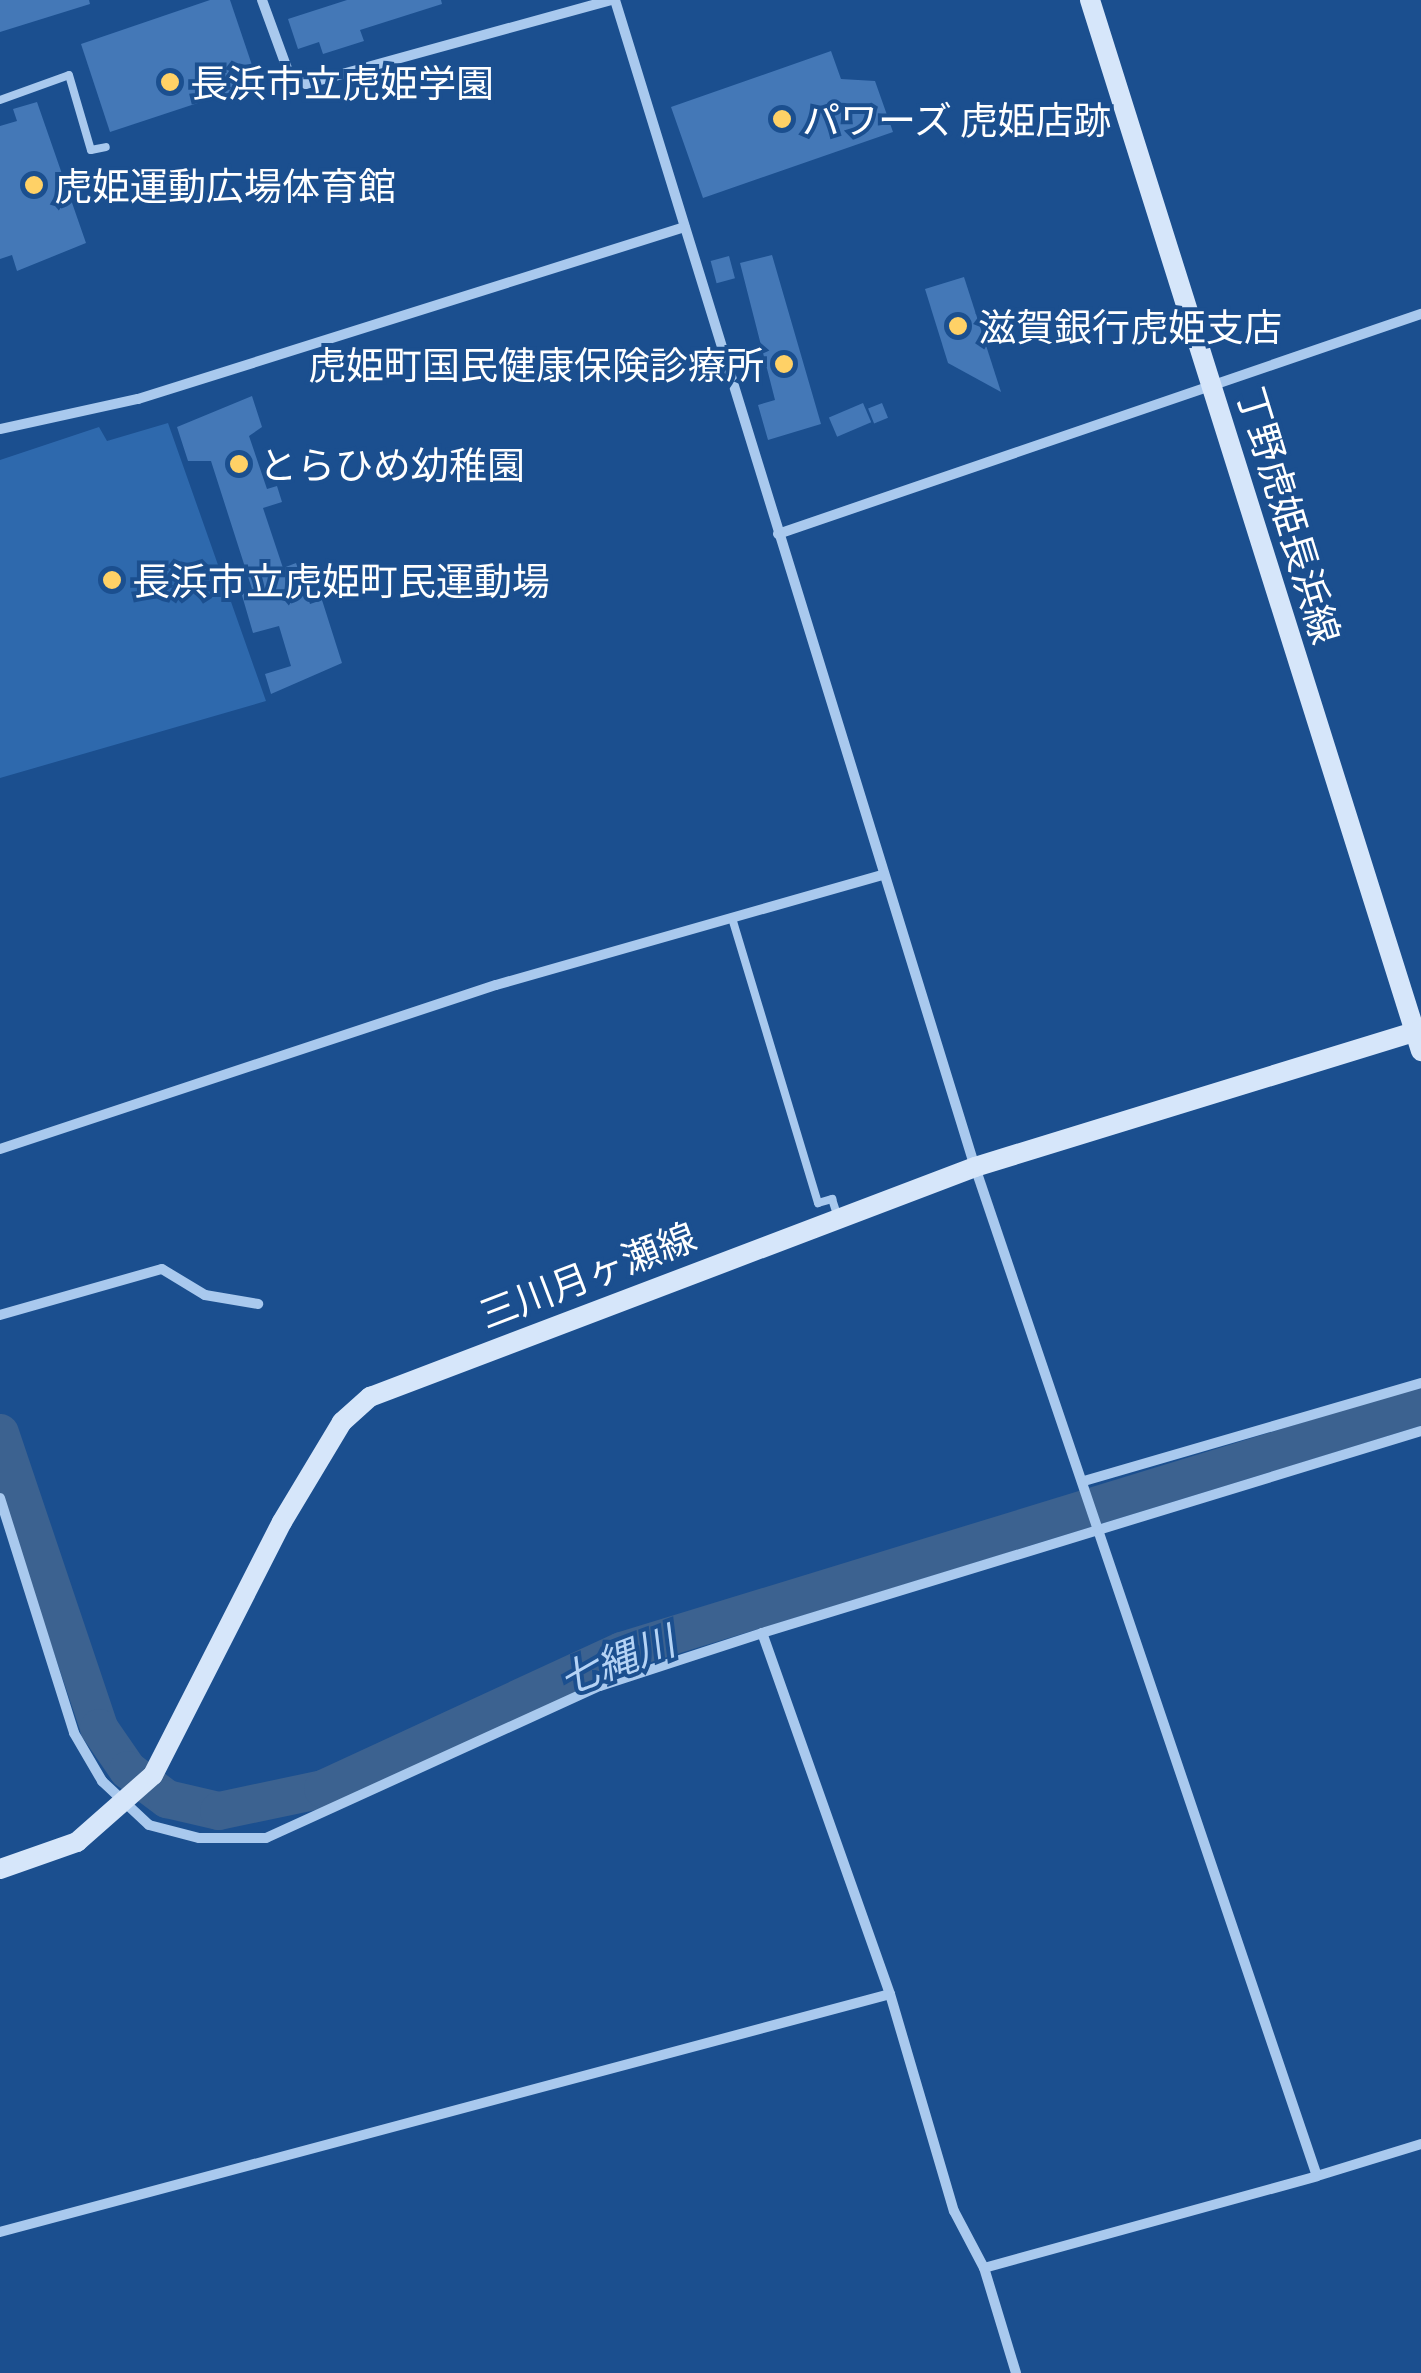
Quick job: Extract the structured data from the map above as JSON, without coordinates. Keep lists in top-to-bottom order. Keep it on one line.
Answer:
{"streets":{"main road":["丁野虎姫長浜線","三川月ヶ瀬線"]},"crossings":[["丁野虎姫長浜線","三川月ヶ瀬線"]],"water":["七縄川"],"places":["長浜市立虎姫学園","パワーズ 虎姫店跡","虎姫運動広場体育館","滋賀銀行虎姫支店","虎姫町国民健康保険診療所","とらひめ幼稚園","長浜市立虎姫町民運動場"]}
